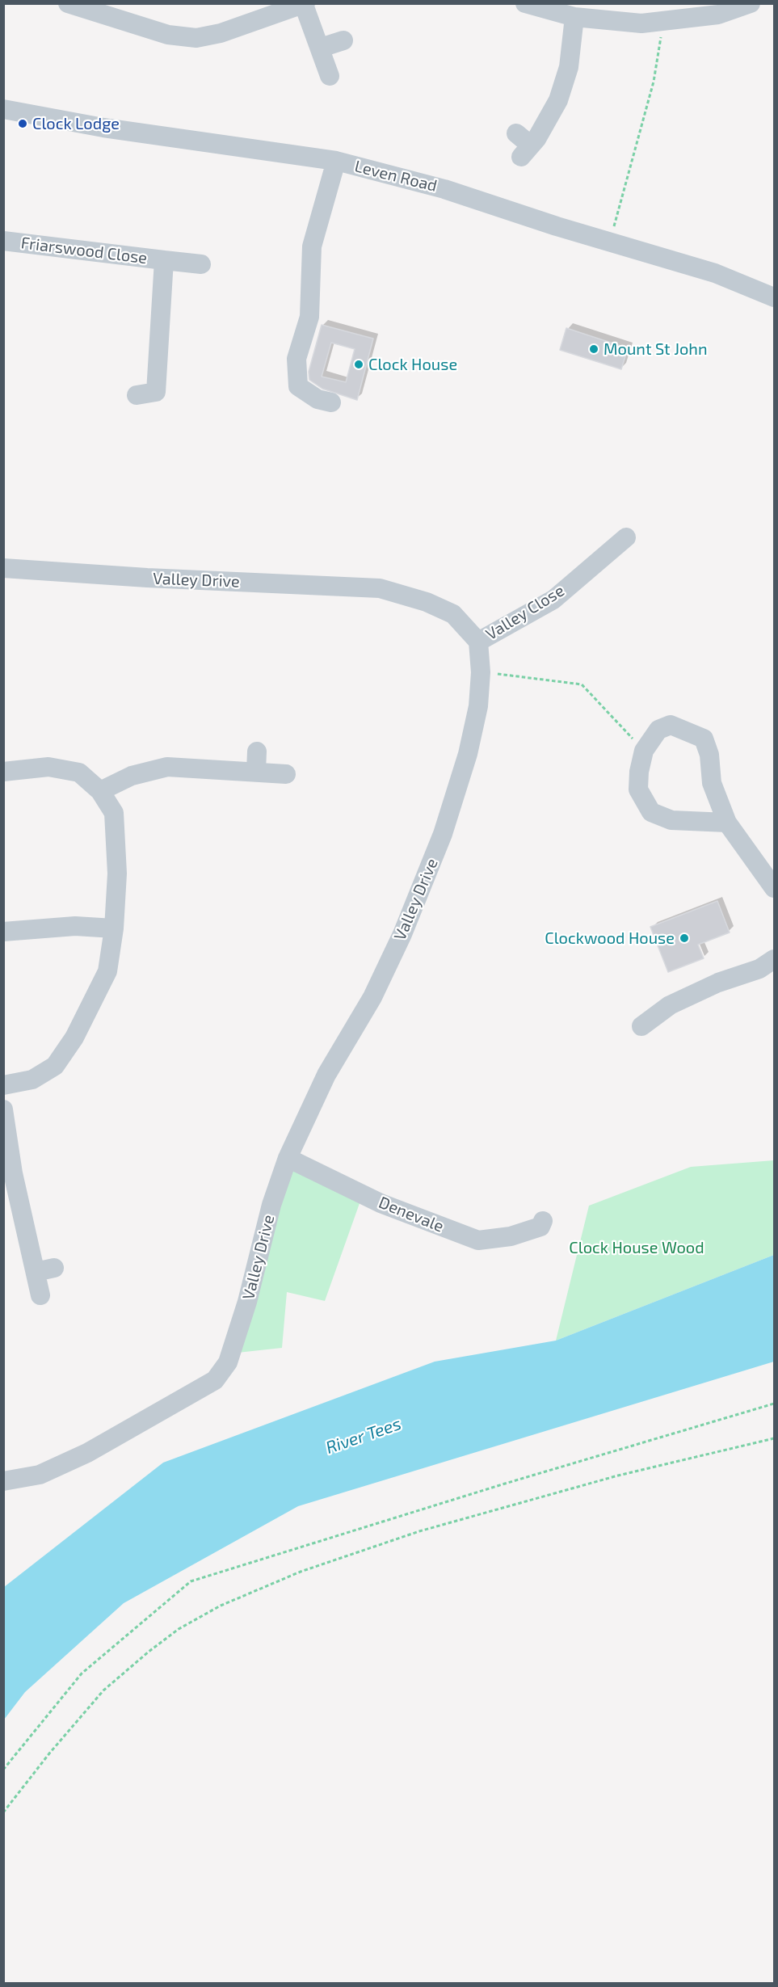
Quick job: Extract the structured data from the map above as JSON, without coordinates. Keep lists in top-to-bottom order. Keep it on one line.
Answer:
{"streets":{"street":["Leven Road","Friarswood Close","Valley Drive","Valley Close","Denevale"]},"crossings":[["Valley Drive","Valley Close"],["Valley Drive","Denevale"]],"water":["River Tees"],"parks":["Clock House Wood"],"places":["Clock Lodge","Mount St John","Clock House","Clockwood House"]}
